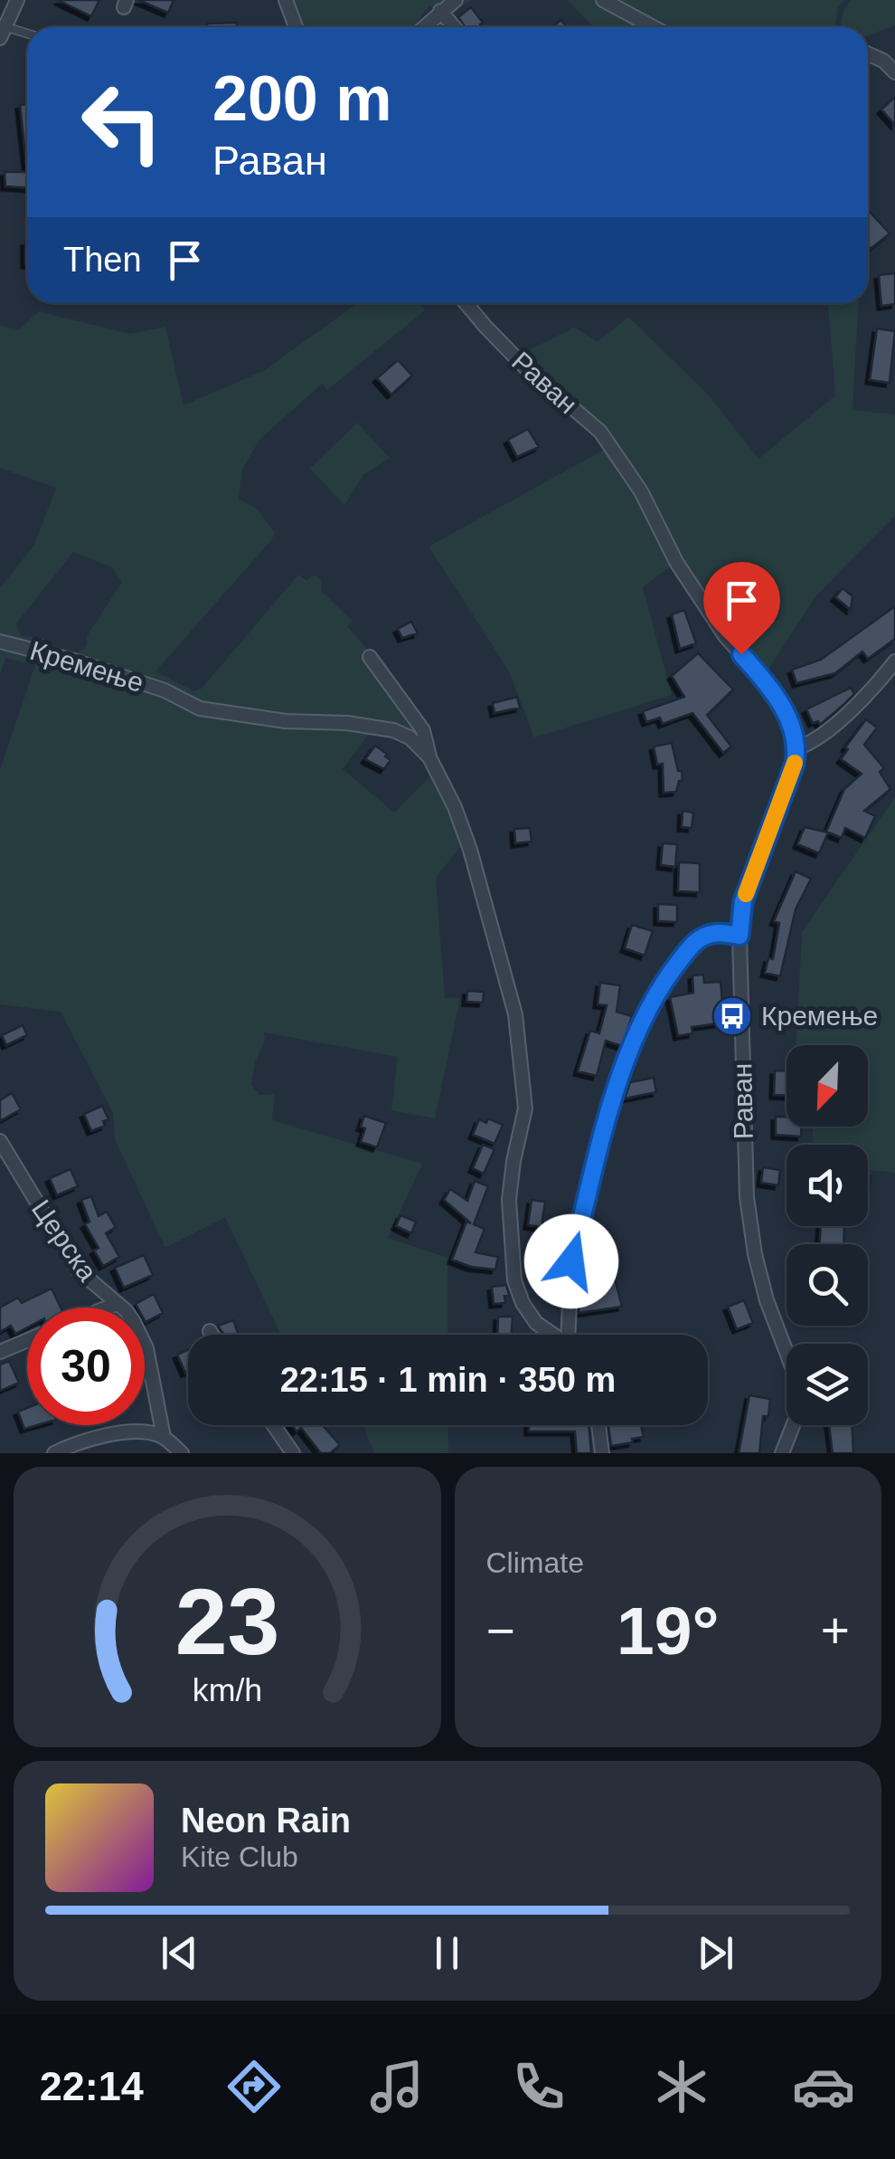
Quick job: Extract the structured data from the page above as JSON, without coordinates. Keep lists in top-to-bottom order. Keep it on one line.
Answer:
{"streets":{"street":["Раван","Кремење","Церска"]},"places":{"bus stop":["Кремење"]},"north":"bottom left","page":{"turn":["200 m","Раван"],"then":"Then","limit":"30","trip":"22:15 · 1 min · 350 m","tile":"Climate","heat":["−","19°","+"],"song":["Neon Rain","Kite Club"],"tabs":"22:14","gauge":["23","km/h"]}}
